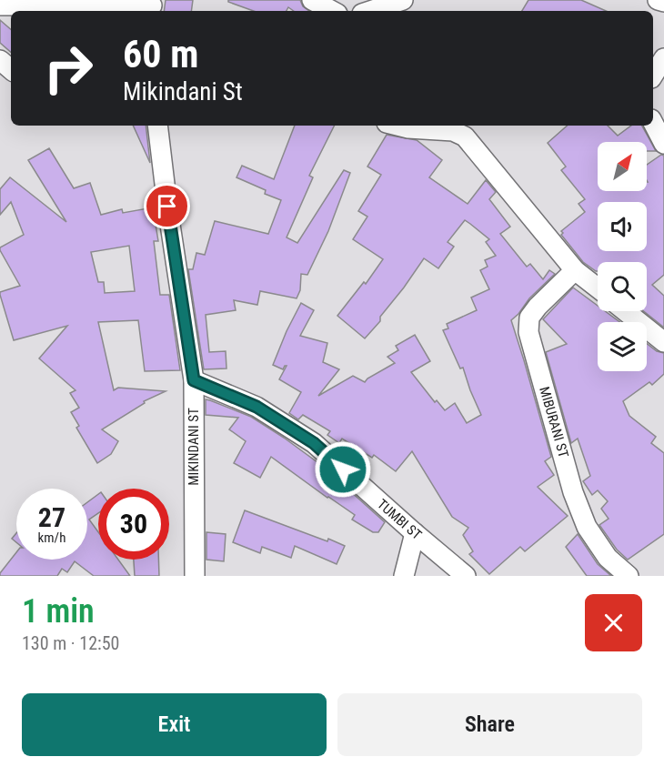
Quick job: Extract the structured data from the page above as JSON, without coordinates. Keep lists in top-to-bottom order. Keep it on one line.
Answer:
{"streets":{"street":["MIBURANI ST","MIKINDANI ST","TUMBI ST"]},"crossings":[["MIKINDANI ST","TUMBI ST"]],"north":"top right","page":{"turn":["60 m","Mikindani St"],"speed":"27 km/h","limit":"30","heading":["1 min","130 m · 12:50"],"buttons":["Exit","Share"]}}
